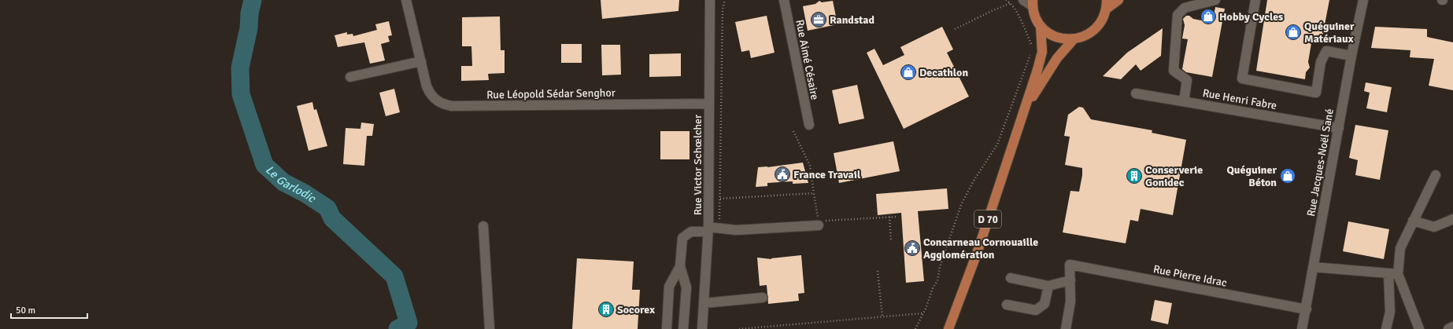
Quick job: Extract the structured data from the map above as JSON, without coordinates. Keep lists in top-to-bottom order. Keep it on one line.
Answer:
{"streets":{"main road":["D 70"],"street":["Rue Aimé Césaire","Rue Léopold Sédar Senghor","Rue Henri Fabre","Rue Jacques-Noël Sané","Rue Victor Schœlcher","Rue Pierre Idrac"]},"crossings":[["Rue Léopold Sédar Senghor","Rue Victor Schœlcher"],["Rue Henri Fabre","Rue Jacques-Noël Sané"],["Rue Jacques-Noël Sané","Rue Pierre Idrac"]],"water":["Le Garlodic"],"places":{"shop":["Hobby Cycles","Quéguiner Matériaux","Decathlon","Quéguiner Béton"],"office":["Randstad"],"public building":["France Travail","Concarneau Cornouaille Agglomération"],"building":["Conserverie Gonidec","Socorex"]},"scale_bar":"50 m"}
